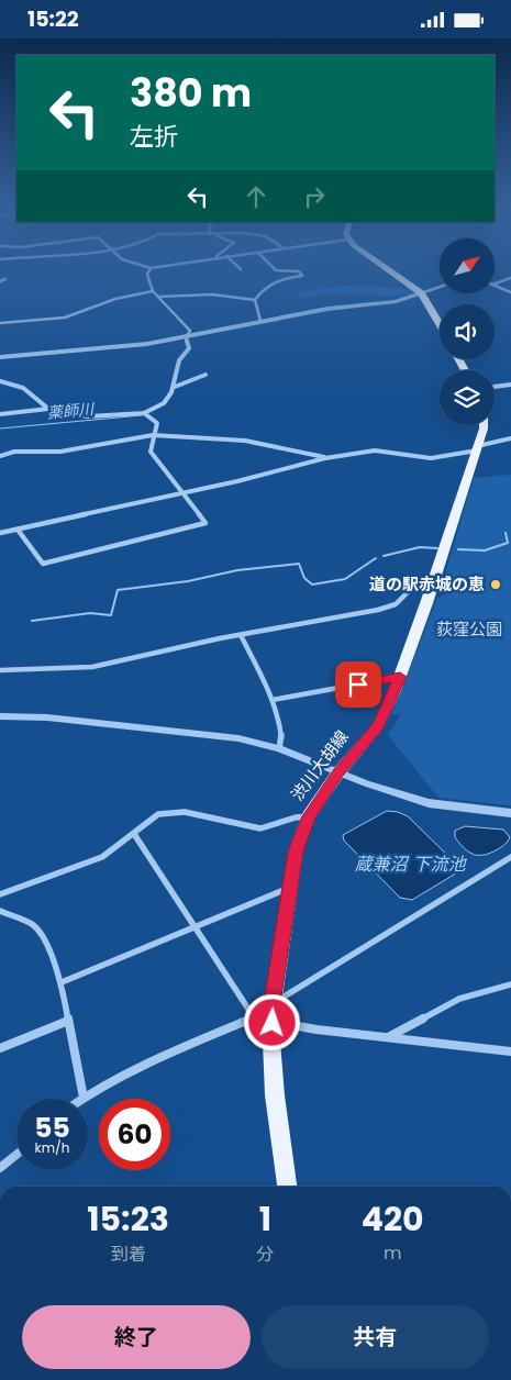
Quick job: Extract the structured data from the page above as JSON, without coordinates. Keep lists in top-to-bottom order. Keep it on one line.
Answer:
{"streets":{"main road":["渋川大胡線"]},"water":["薬師川","蔵兼沼 下流池"],"parks":["荻窪公園"],"places":["道の駅赤城の恵"],"north":"top right","page":{"status":"15:22","turn":["380 m","左折"],"speed":"55 km/h","limit":"60","eta":["15:23","到着","1","分","420","m"],"buttons":["終了","共有"]}}
